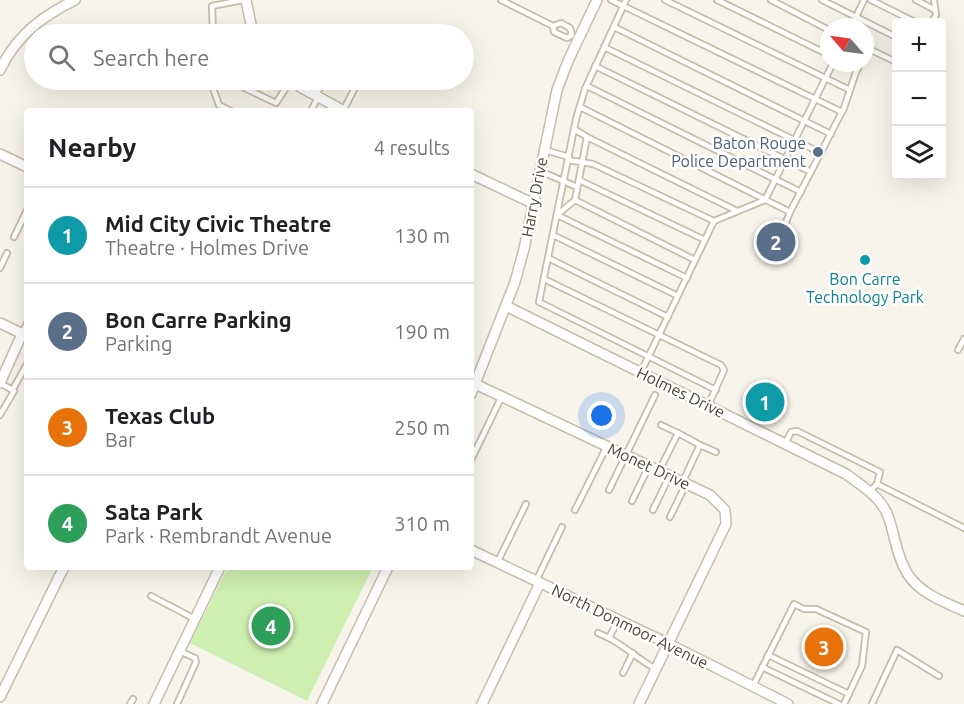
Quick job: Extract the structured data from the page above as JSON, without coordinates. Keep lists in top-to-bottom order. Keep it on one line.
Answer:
{"streets":{"street":["Harry Drive","Holmes Drive","Monet Drive","North Donmoor Avenue"]},"crossings":[["Harry Drive","Holmes Drive"],["Monet Drive","North Donmoor Avenue"]],"places":["Baton Rouge Police Department","Bon Carre Technology Park"],"north":"top left","page":{"map_buttons":["+","−"],"search":"Search here","heading":["Nearby","4 results"],"list":[{"mark":"1","name":"Mid City Civic Theatre","note":"Theatre · Holmes Drive","value":"130 m"},{"mark":"2","name":"Bon Carre Parking","note":"Parking","value":"190 m"},{"mark":"3","name":"Texas Club","note":"Bar","value":"250 m"},{"mark":"4","name":"Sata Park","note":"Park · Rembrandt Avenue","value":"310 m"}],"pins":["2","1","4","3"]}}
